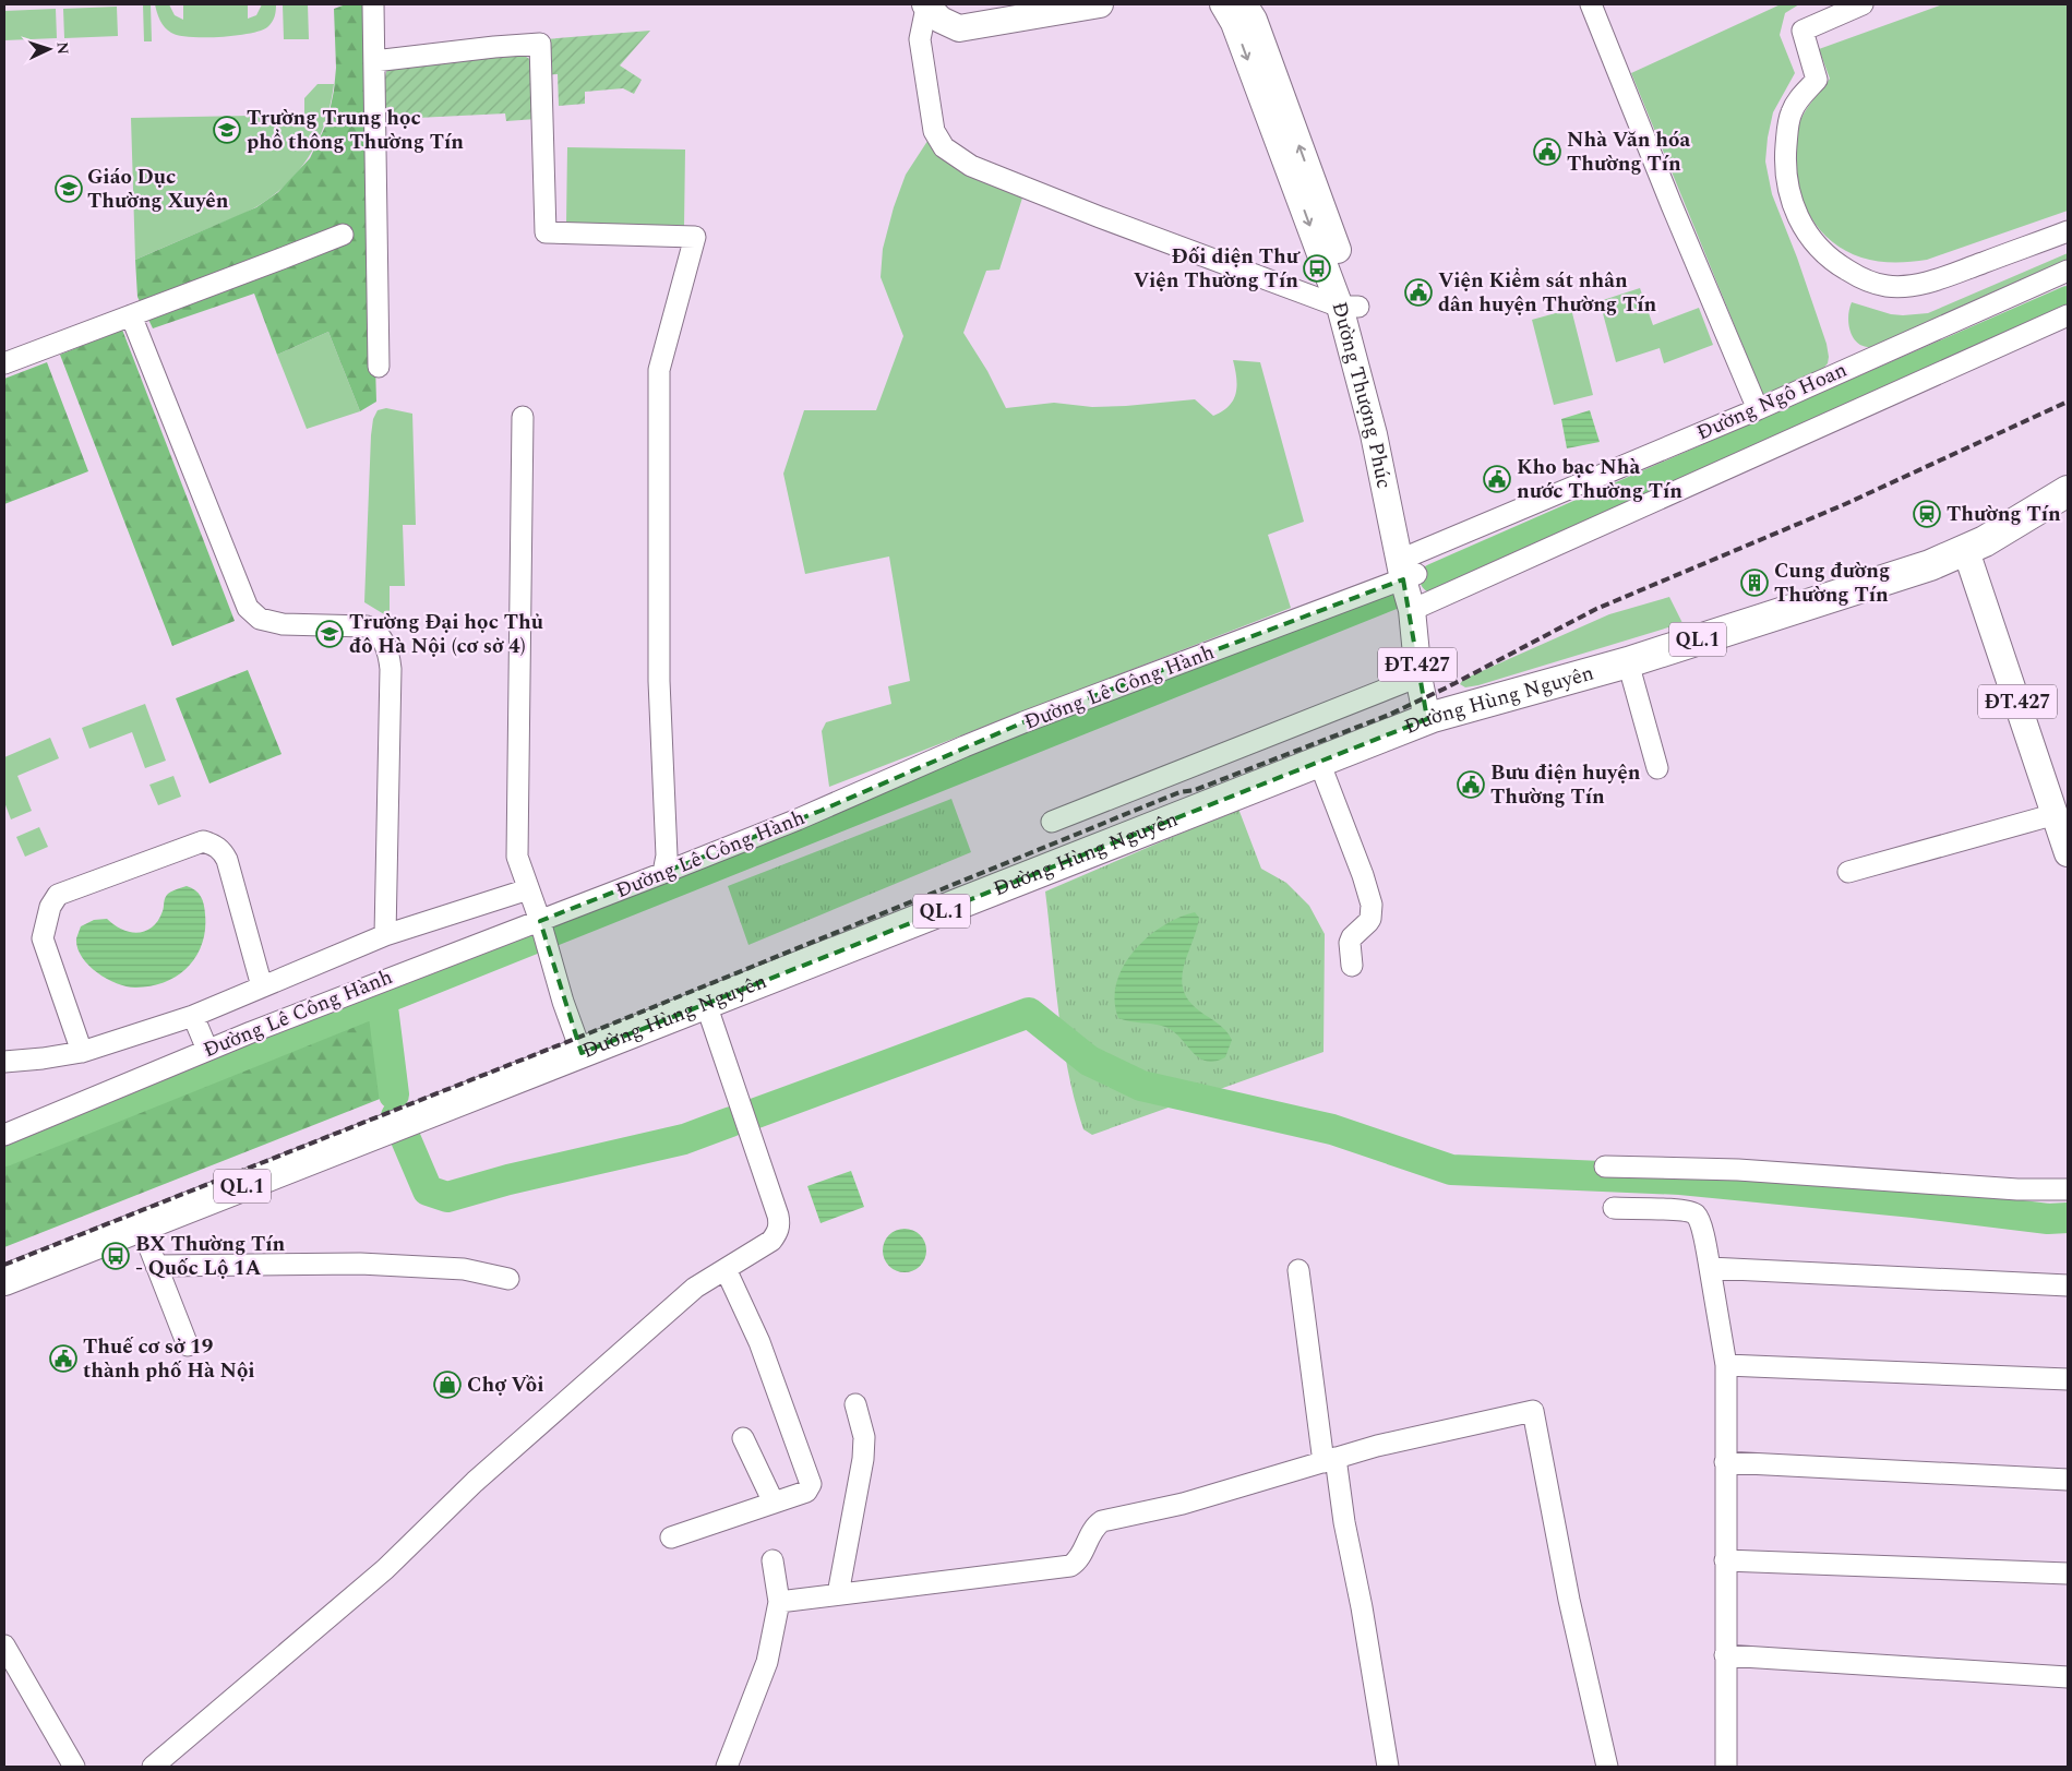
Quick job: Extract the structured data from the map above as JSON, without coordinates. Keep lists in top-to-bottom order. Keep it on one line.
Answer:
{"streets":{"highway":["QL.1","Đường Hùng Nguyên"],"main road":["Đường Thượng Phúc","ĐT.427"],"street":["Đường Ngô Hoan","Đường Lê Công Hành"]},"crossings":[["Đường Thượng Phúc","Đường Ngô Hoan"],["Đường Thượng Phúc","Đường Lê Công Hành"],["Đường Thượng Phúc","Đường Hùng Nguyên"],["Đường Ngô Hoan","Đường Lê Công Hành"],["QL.1","ĐT.427"],["QL.1","Đường Hùng Nguyên"],["ĐT.427","Đường Hùng Nguyên"]],"places":{"school or university":["Trường Trung học phổ thông Thường Tín","Giáo Dục Thường Xuyên","Trường Đại học Thủ đô Hà Nội (cơ sở 4)"],"public building":["Nhà Văn hóa Thường Tín","Viện Kiểm sát nhân dân huyện Thường Tín","Kho bạc Nhà nước Thường Tín","Bưu điện huyện Thường Tín","Thuế cơ sở 19 thành phố Hà Nội"],"bus stop":["Đối diện Thư Viện Thường Tín","BX Thường Tín - Quốc Lộ 1A"],"station":["Thường Tín"],"building":["Cung đường Thường Tín"],"shop":["Chợ Vồi"]},"north":"right"}
